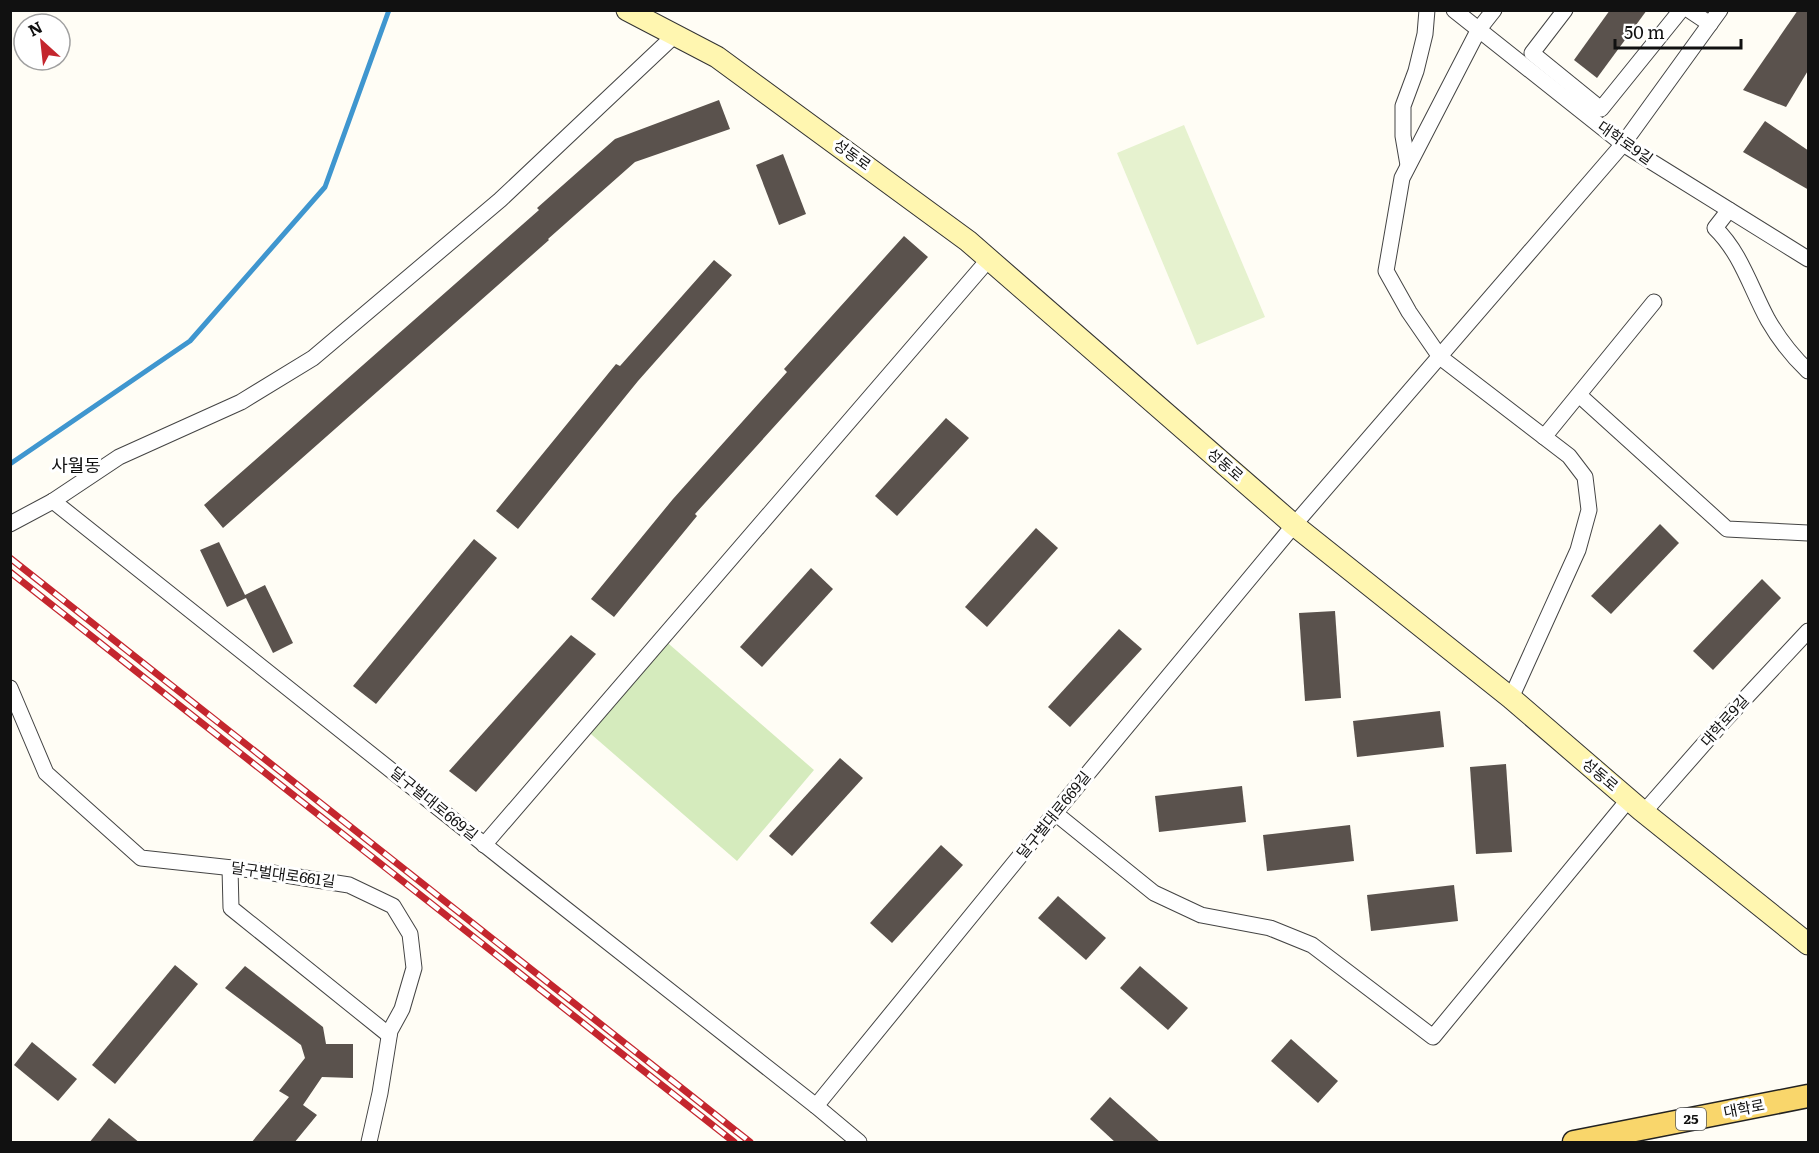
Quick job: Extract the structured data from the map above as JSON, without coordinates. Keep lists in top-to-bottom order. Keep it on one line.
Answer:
{"streets":{"main road":["대학로","25"],"street":["대학로9길","성동로","달구벌대로669길","달구벌대로661길"]},"crossings":[["대학로9길","성동로"],["대학로9길","달구벌대로669길"],["성동로","달구벌대로669길"]],"districts":["사월동"],"scale_bar":"50 m","north":"top left"}
